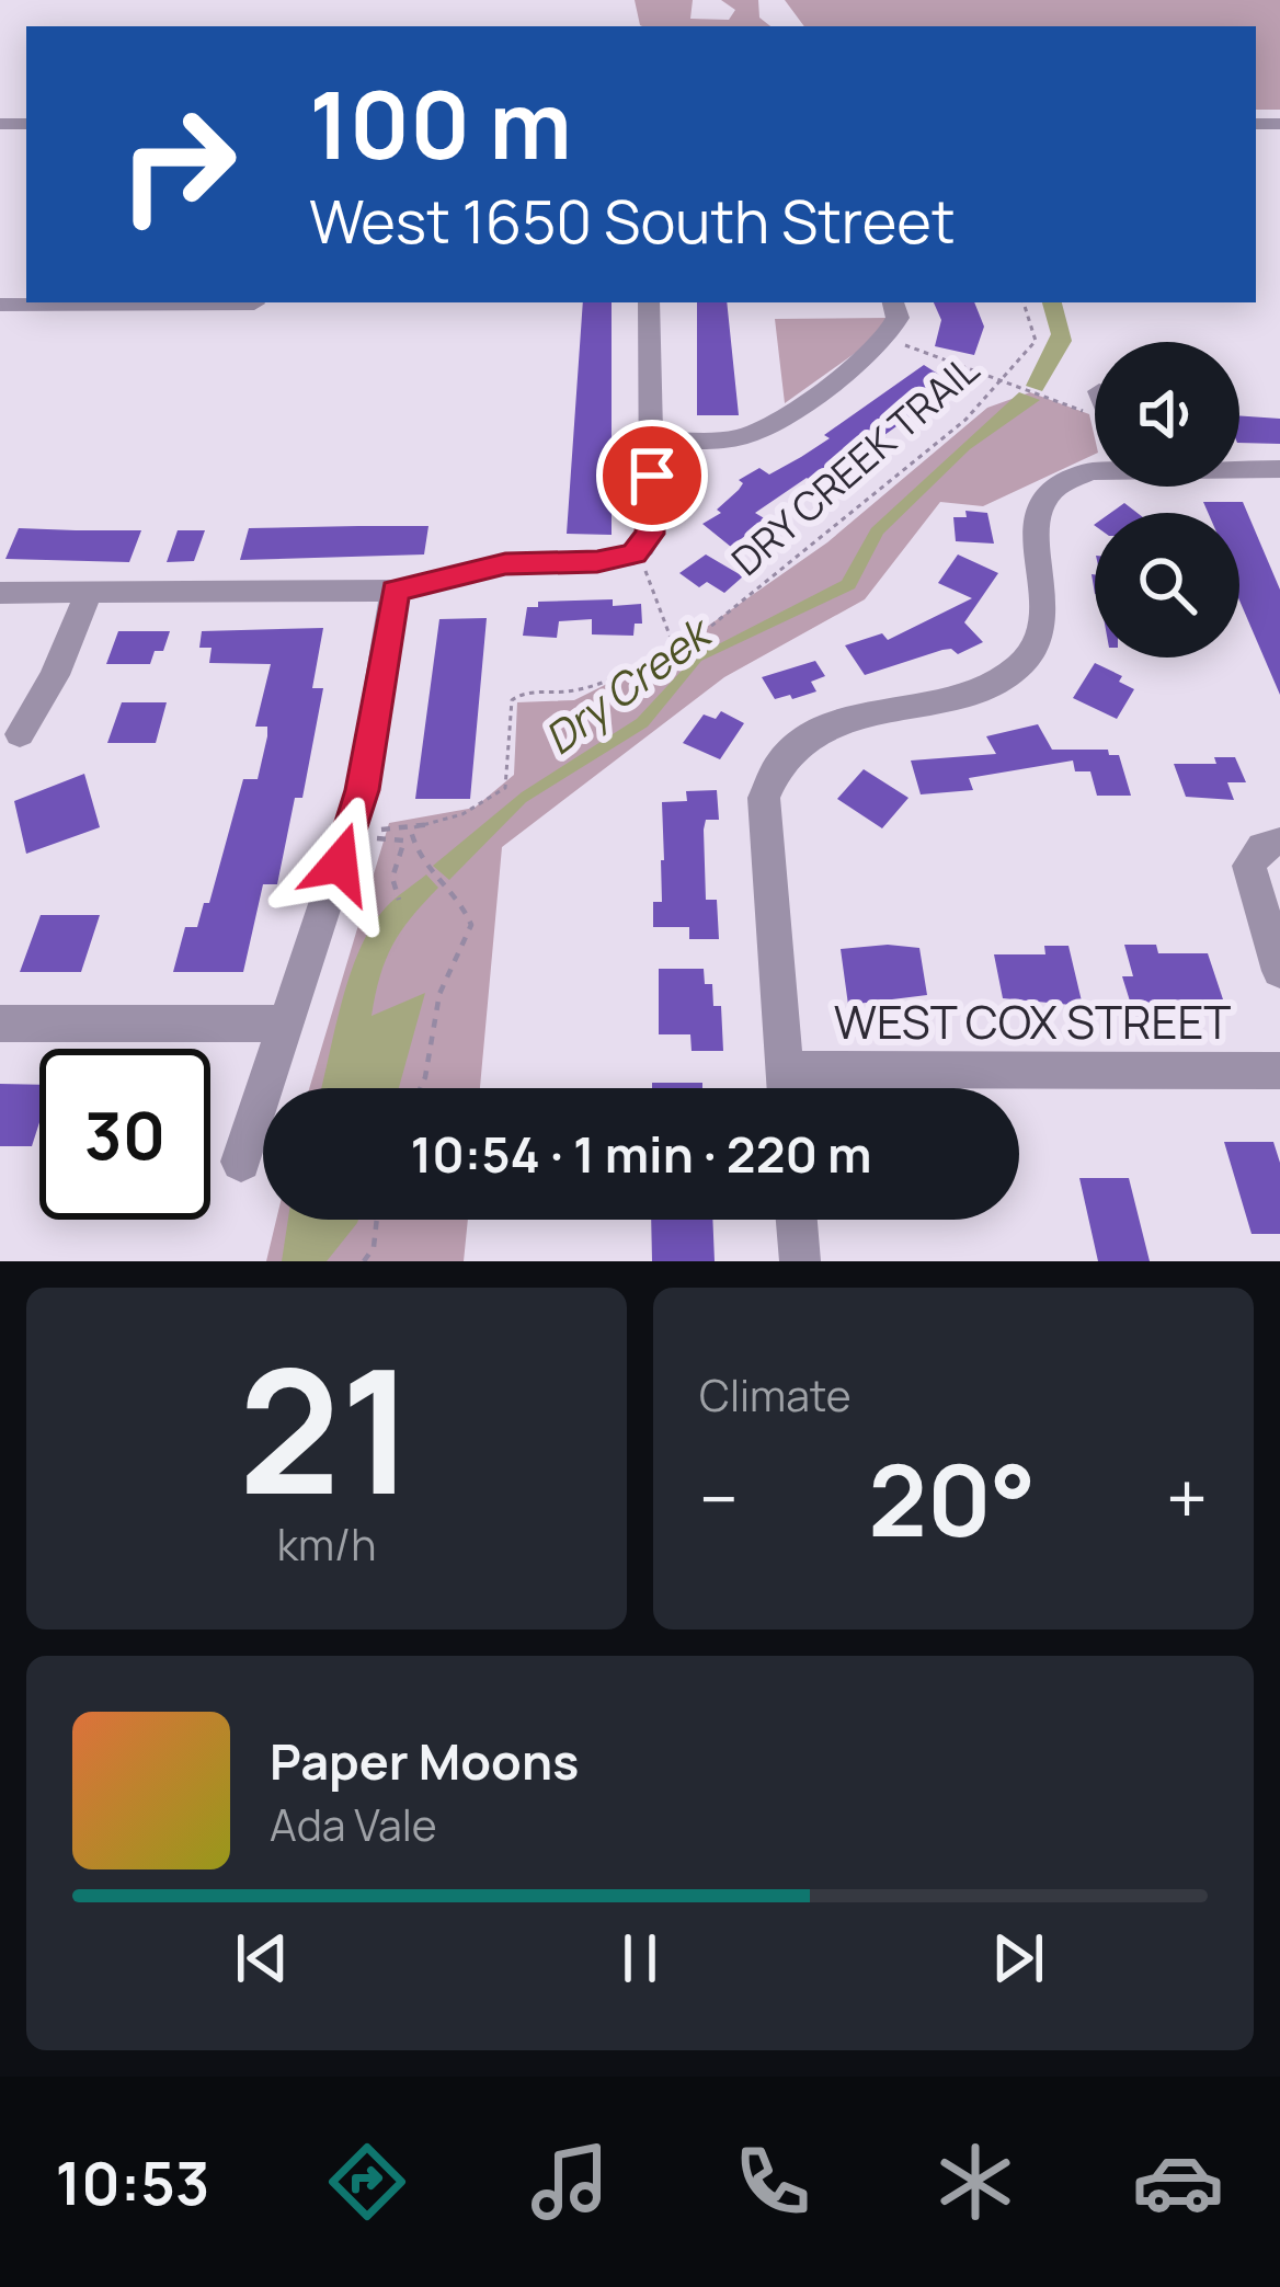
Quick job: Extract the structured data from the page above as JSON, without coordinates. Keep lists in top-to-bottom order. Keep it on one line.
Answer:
{"streets":{"street":["WEST COX STREET"],"path":["DRY CREEK TRAIL"]},"water":["Dry Creek"],"page":{"turn":["100 m","West 1650 South Street"],"limit":"30","trip":"10:54 · 1 min · 220 m","tile":[["21","km/h"],"Climate"],"heat":["−","20°","+"],"song":["Paper Moons","Ada Vale"],"tabs":"10:53"}}
